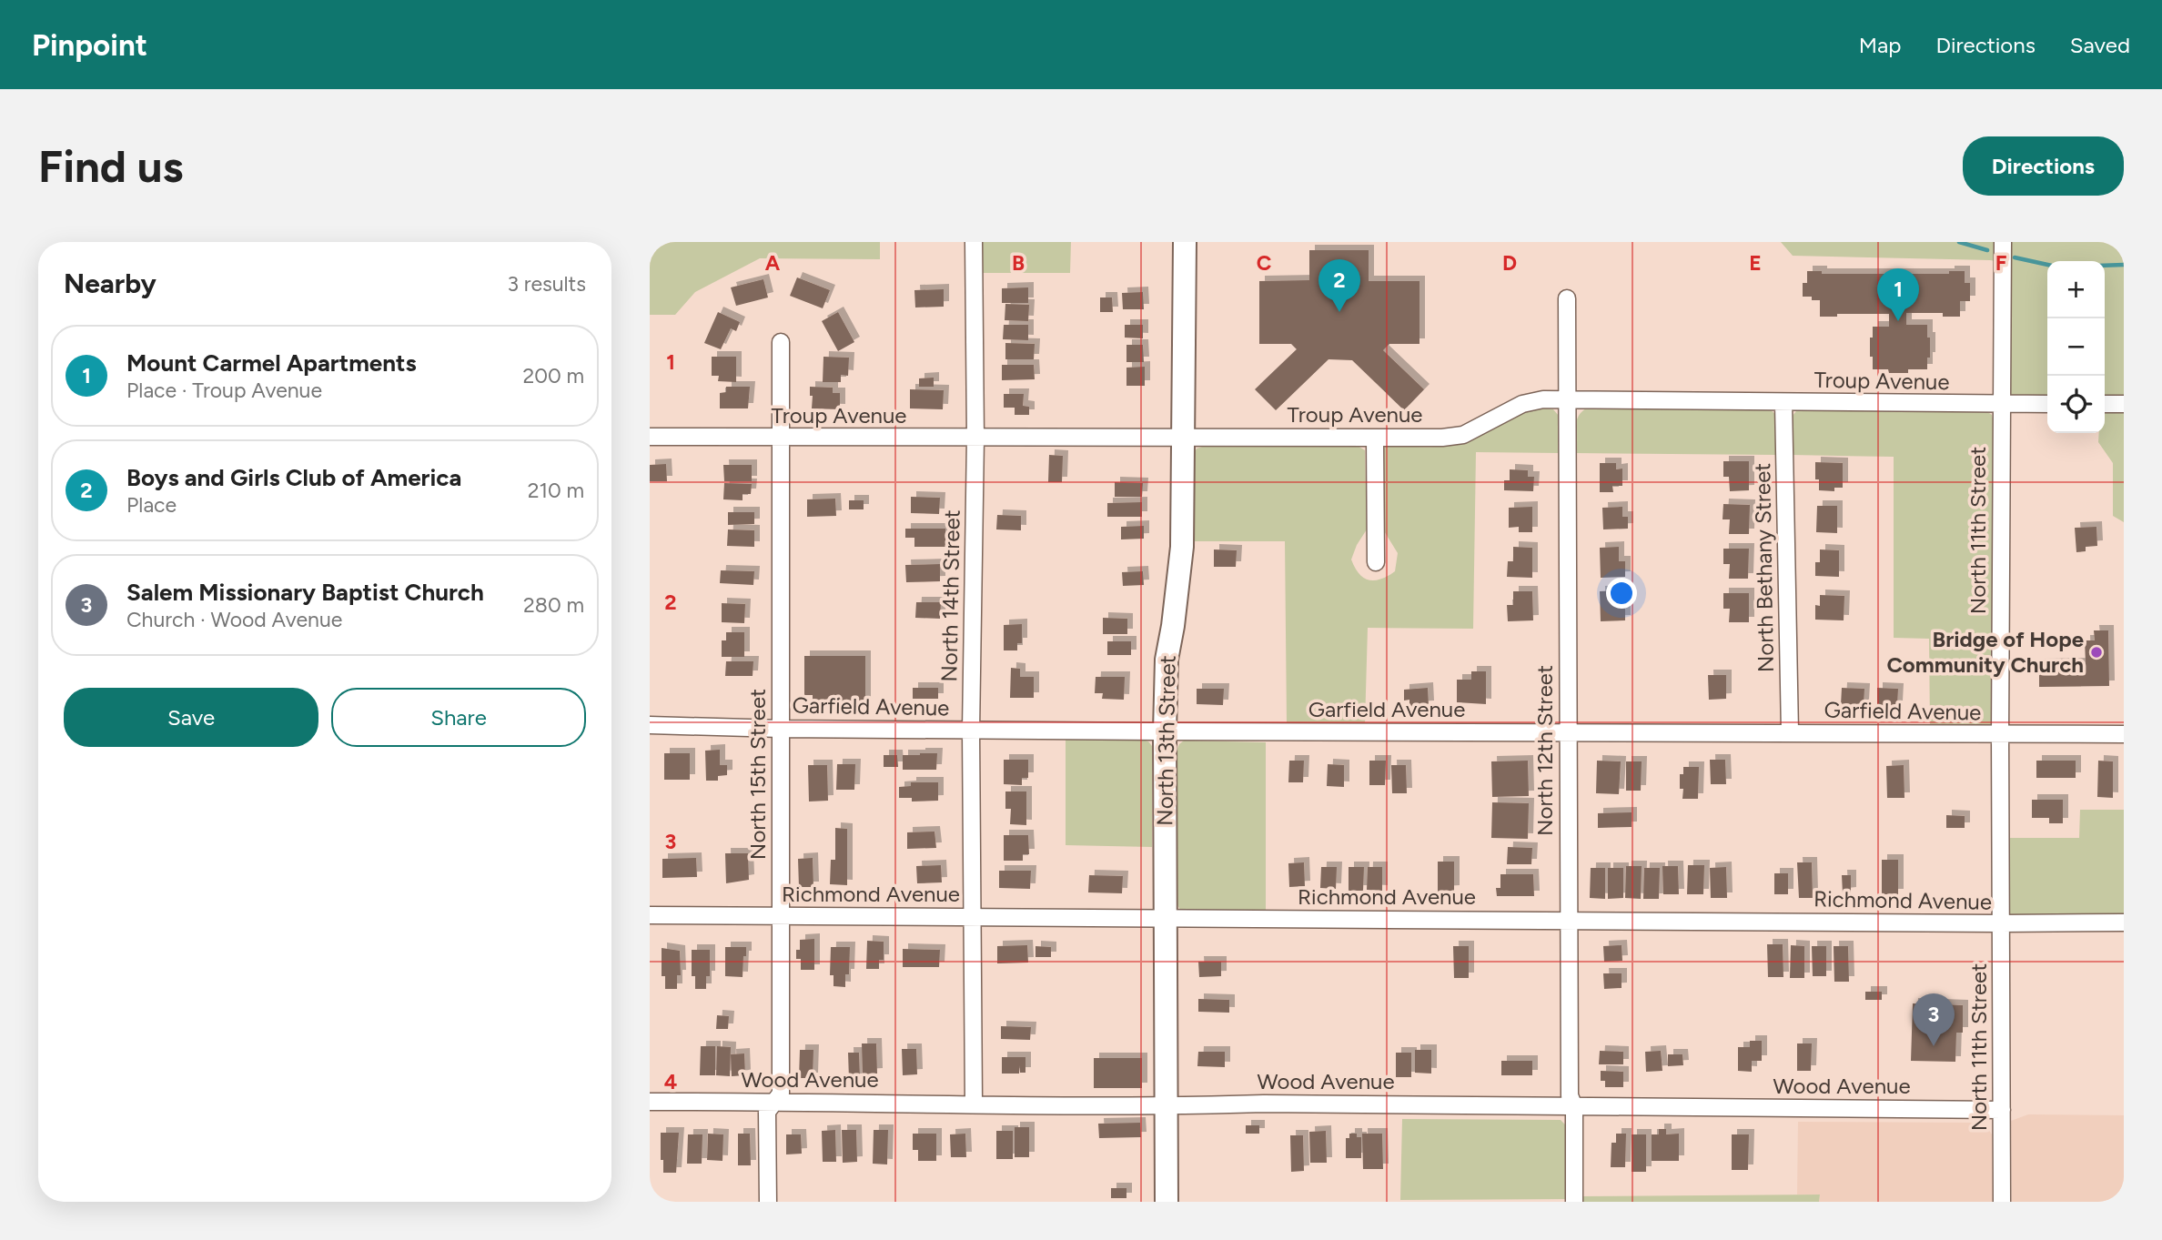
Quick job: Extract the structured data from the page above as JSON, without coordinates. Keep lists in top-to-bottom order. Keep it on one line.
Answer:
{"streets":{"street":["Troup Avenue","North 11th Street","North Bethany Street","North 14th Street","Garfield Avenue","North 13th Street","North 12th Street","North 15th Street","Richmond Avenue","Wood Avenue"]},"crossings":[["Troup Avenue","North 11th Street"],["Troup Avenue","North Bethany Street"],["Troup Avenue","North 14th Street"],["Troup Avenue","North 13th Street"],["Troup Avenue","North 12th Street"],["Troup Avenue","North 15th Street"],["North 11th Street","Garfield Avenue"],["North 11th Street","Richmond Avenue"],["North 11th Street","Wood Avenue"],["North Bethany Street","Garfield Avenue"],["North 14th Street","Garfield Avenue"],["North 14th Street","Richmond Avenue"],["North 14th Street","Wood Avenue"],["Garfield Avenue","North 13th Street"],["Garfield Avenue","North 12th Street"],["Garfield Avenue","North 15th Street"],["North 13th Street","Richmond Avenue"],["North 13th Street","Wood Avenue"],["North 12th Street","Richmond Avenue"],["North 12th Street","Wood Avenue"],["North 15th Street","Richmond Avenue"],["North 15th Street","Wood Avenue"]],"places":["Bridge of Hope Community Church"],"page":{"header":"Pinpoint","nav":["Map","Directions","Saved"],"buttons":["Directions",["Save","Share"]],"title":"Find us","heading":["Nearby","3 results"],"pins":["2","1","3"],"map_buttons":["+","−"],"list":[{"mark":"1","name":"Mount Carmel Apartments","note":"Place · Troup Avenue","value":"200 m"},{"mark":"2","name":"Boys and Girls Club of America","note":"Place","value":"210 m"},{"mark":"3","name":"Salem Missionary Baptist Church","note":"Church · Wood Avenue","value":"280 m"}]},"grid":{"columns":["A","B","C","D","E","F"],"rows":["1","2","3","4"]}}
